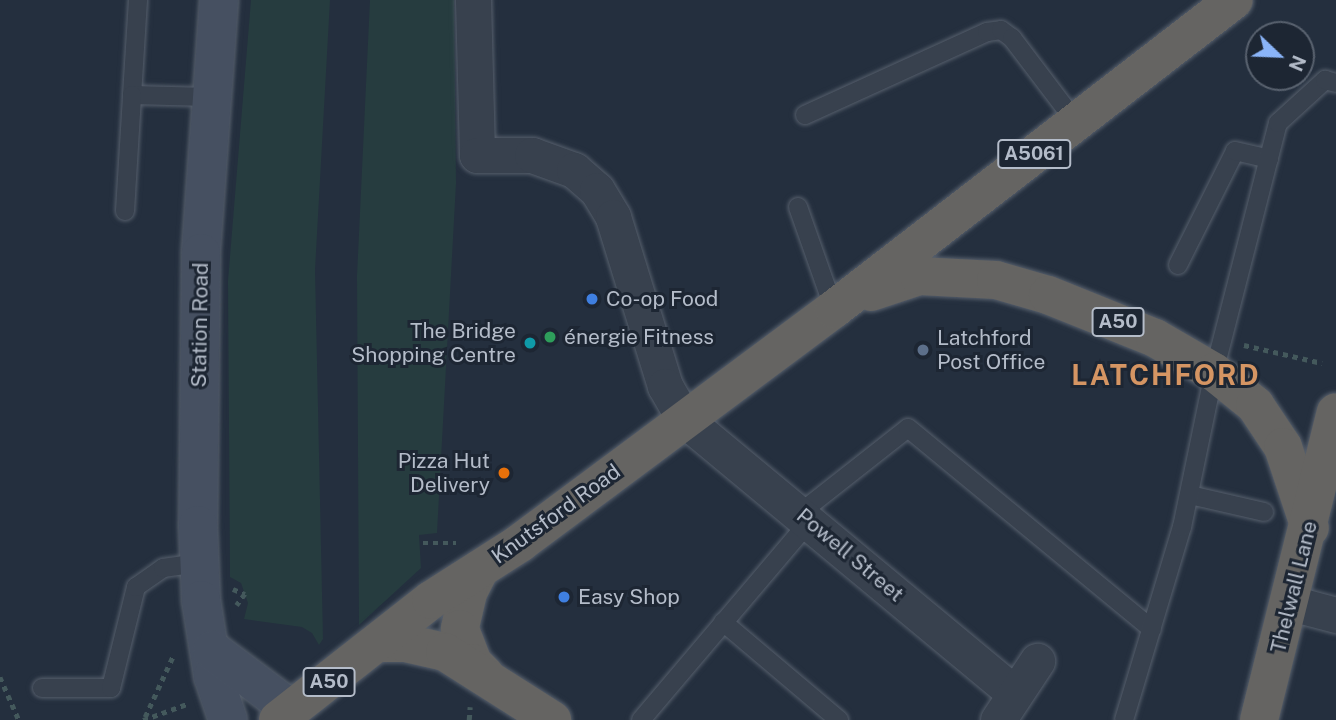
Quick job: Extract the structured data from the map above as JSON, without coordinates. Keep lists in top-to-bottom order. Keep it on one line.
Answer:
{"streets":{"highway":["A5061","A50","Knutsford Road","Thelwall Lane"],"main road":["Station Road"],"street":["Powell Street"]},"crossings":[["Knutsford Road","Powell Street"],["Knutsford Road","Thelwall Lane"]],"districts":["LATCHFORD"],"places":["Co-op Food","énergie Fitness","The Bridge Shopping Centre","Latchford Post Office","Pizza Hut Delivery","Easy Shop"],"north":"bottom right"}
